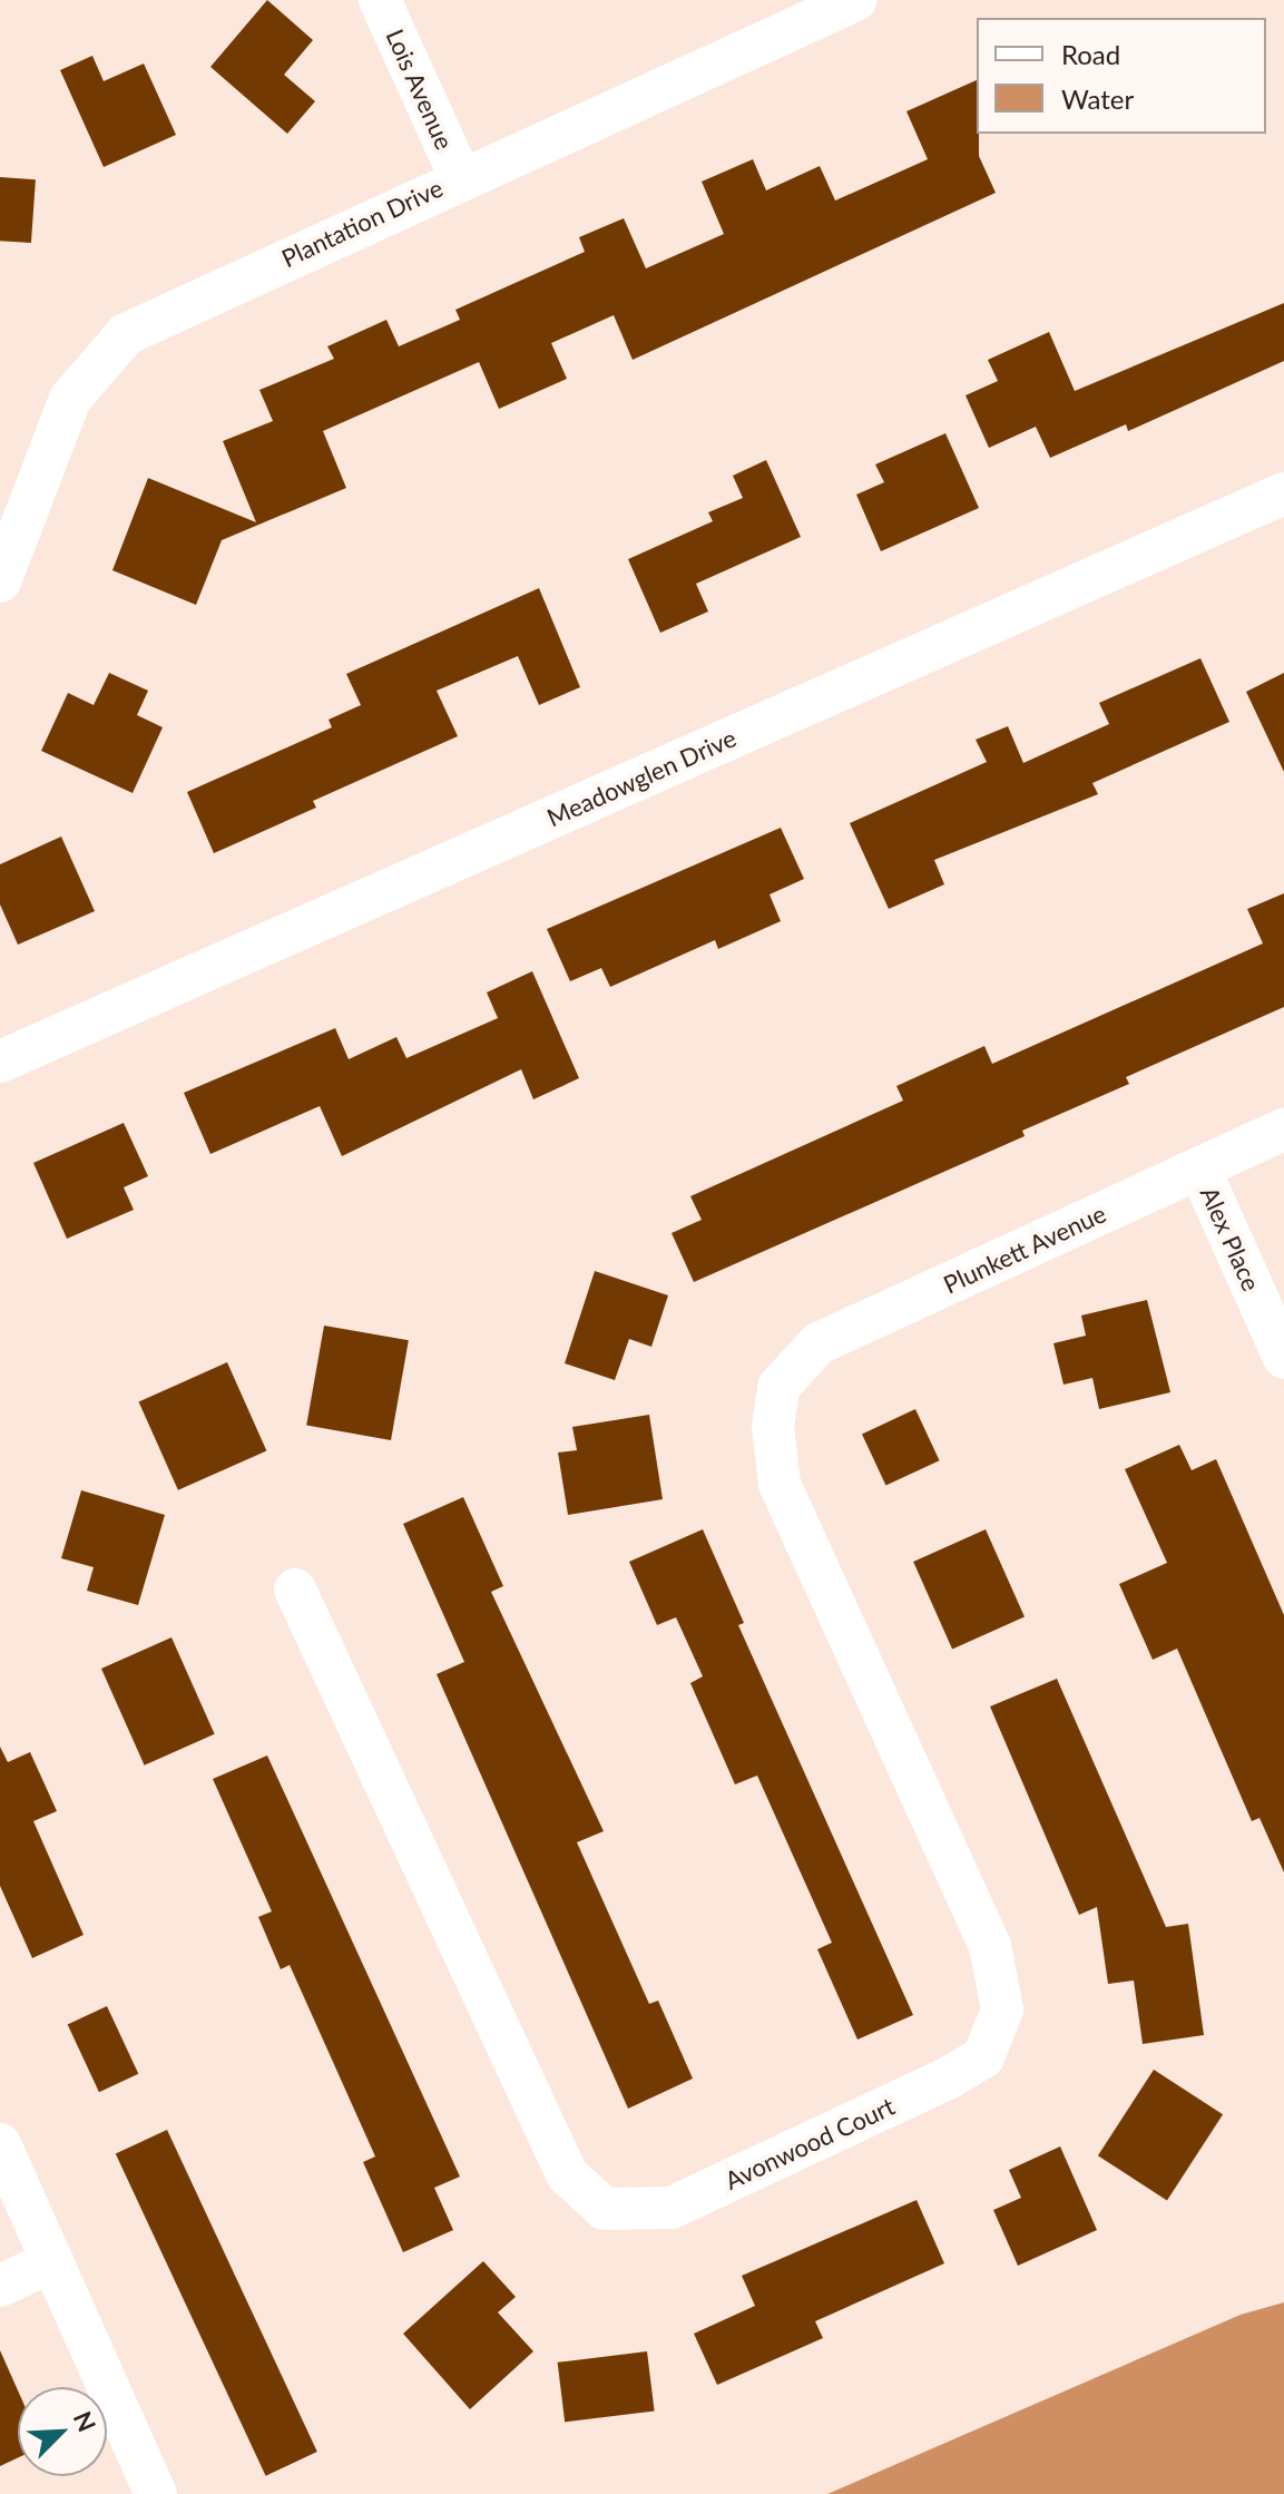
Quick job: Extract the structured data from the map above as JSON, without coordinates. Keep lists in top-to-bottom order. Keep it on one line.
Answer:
{"streets":{"street":["Lois Avenue","Plantation Drive","Meadowglen Drive","Alex Place","Plunkett Avenue","Avonwood Court"]},"crossings":[["Lois Avenue","Plantation Drive"],["Alex Place","Plunkett Avenue"],["Plunkett Avenue","Avonwood Court"]],"legend":["Road","Water"],"north":"top right"}
